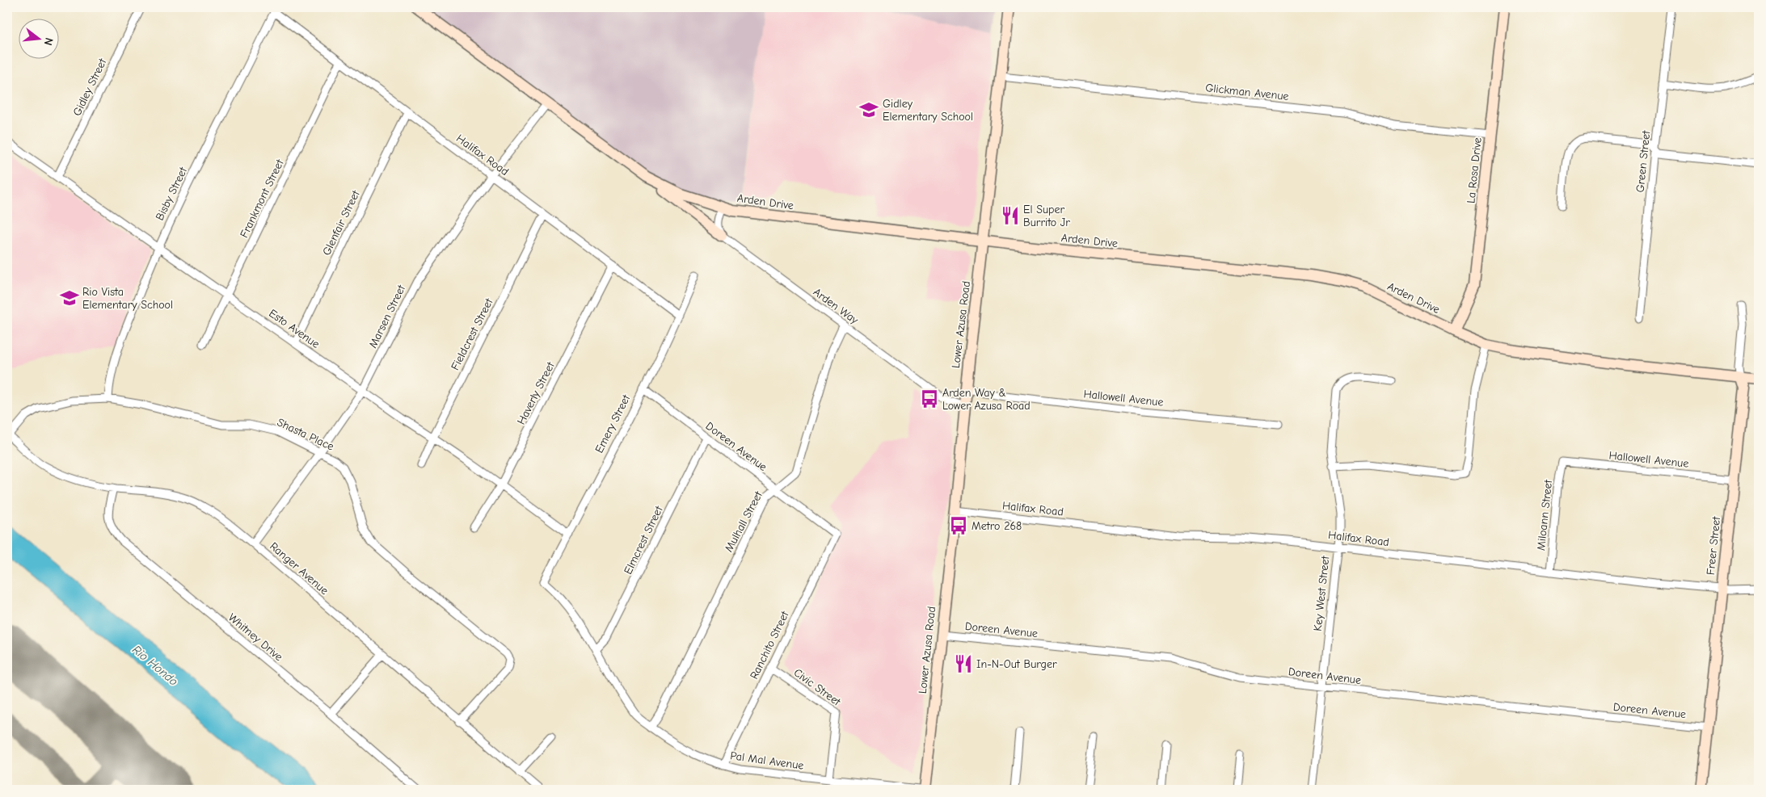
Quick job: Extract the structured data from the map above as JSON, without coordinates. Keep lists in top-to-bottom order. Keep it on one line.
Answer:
{"streets":{"street":["Gidley Street","Glickman Avenue","Halifax Road","Green Street","La Rosa Drive","Bisby Street","Frankmont Street","Arden Drive","Glenfair Street","Arden Way","Marsen Street","Lower Azusa Road","Esto Avenue","Fieldcrest Street","Haverly Street","Hallowell Avenue","Emery Street","Shasta Place","Doreen Avenue","Miloann Street","Mulhall Street","Elmcrest Street","Freer Street","Ranger Avenue","Key West Street","Whitney Drive","Ranchito Street","Civic Street","Pal Mal Avenue"]},"crossings":[["Gidley Street","Esto Avenue"],["Glickman Avenue","La Rosa Drive"],["Glickman Avenue","Lower Azusa Road"],["Halifax Road","Bisby Street"],["Halifax Road","Frankmont Street"],["Halifax Road","Glenfair Street"],["Halifax Road","Marsen Street"],["Halifax Road","Lower Azusa Road"],["Halifax Road","Fieldcrest Street"],["Halifax Road","Haverly Street"],["Halifax Road","Emery Street"],["Halifax Road","Miloann Street"],["Halifax Road","Freer Street"],["Halifax Road","Key West Street"],["La Rosa Drive","Arden Drive"],["Bisby Street","Esto Avenue"],["Bisby Street","Shasta Place"],["Frankmont Street","Esto Avenue"],["Arden Drive","Marsen Street"],["Arden Drive","Lower Azusa Road"],["Arden Drive","Freer Street"],["Glenfair Street","Esto Avenue"],["Arden Way","Lower Azusa Road"],["Arden Way","Mulhall Street"],["Marsen Street","Esto Avenue"],["Marsen Street","Shasta Place"],["Marsen Street","Ranger Avenue"],["Lower Azusa Road","Hallowell Avenue"],["Lower Azusa Road","Doreen Avenue"],["Lower Azusa Road","Pal Mal Avenue"],["Esto Avenue","Fieldcrest Street"],["Esto Avenue","Haverly Street"],["Esto Avenue","Emery Street"],["Hallowell Avenue","Miloann Street"],["Hallowell Avenue","Freer Street"],["Emery Street","Doreen Avenue"],["Emery Street","Pal Mal Avenue"],["Shasta Place","Ranger Avenue"],["Doreen Avenue","Mulhall Street"],["Doreen Avenue","Elmcrest Street"],["Doreen Avenue","Freer Street"],["Doreen Avenue","Key West Street"],["Doreen Avenue","Ranchito Street"],["Mulhall Street","Pal Mal Avenue"],["Elmcrest Street","Pal Mal Avenue"],["Ranger Avenue","Whitney Drive"],["Ranchito Street","Civic Street"],["Ranchito Street","Pal Mal Avenue"],["Civic Street","Pal Mal Avenue"]],"water":["Rio Hondo"],"places":{"school or university":["Gidley Elementary School","Rio Vista Elementary School"],"restaurant":["El Super Burrito Jr","In-N-Out Burger"],"bus stop":["Arden Way & Lower Azusa Road","Metro 268"]},"north":"right"}
